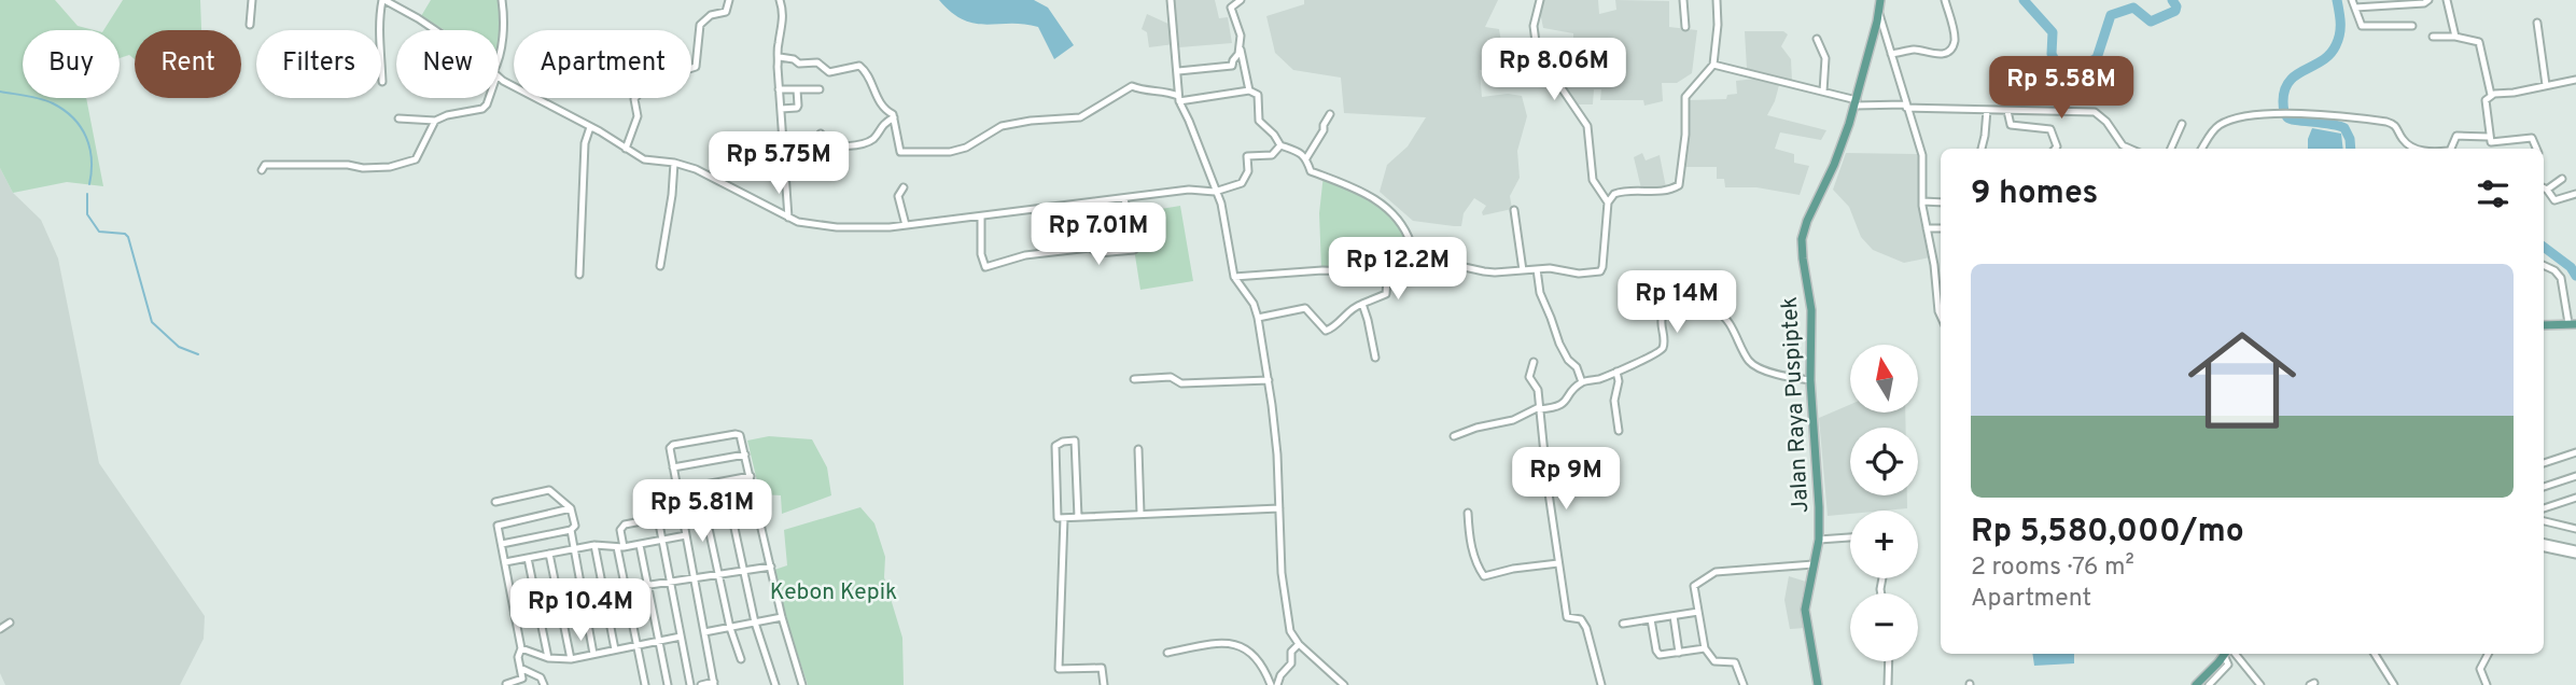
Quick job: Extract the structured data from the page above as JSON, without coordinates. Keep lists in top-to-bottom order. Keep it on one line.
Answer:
{"streets":{"main road":["Jalan Raya Puspiptek"]},"parks":["Kebon Kepik"],"north":"top","page":{"chip":["Buy","Rent","Filters","New","Apartment"],"price":["Rp 8.06M","Rp 5.58M","Rp 5.75M","Rp 7.01M","Rp 12.2M","Rp 14M","Rp 9M","Rp 5.81M","Rp 10.4M"],"heading":"9 homes","list":[{"name":"Rp 5,580,000/mo","note":"2 rooms · 76 m² · Apartment"}],"map_buttons":["+","−"]}}
